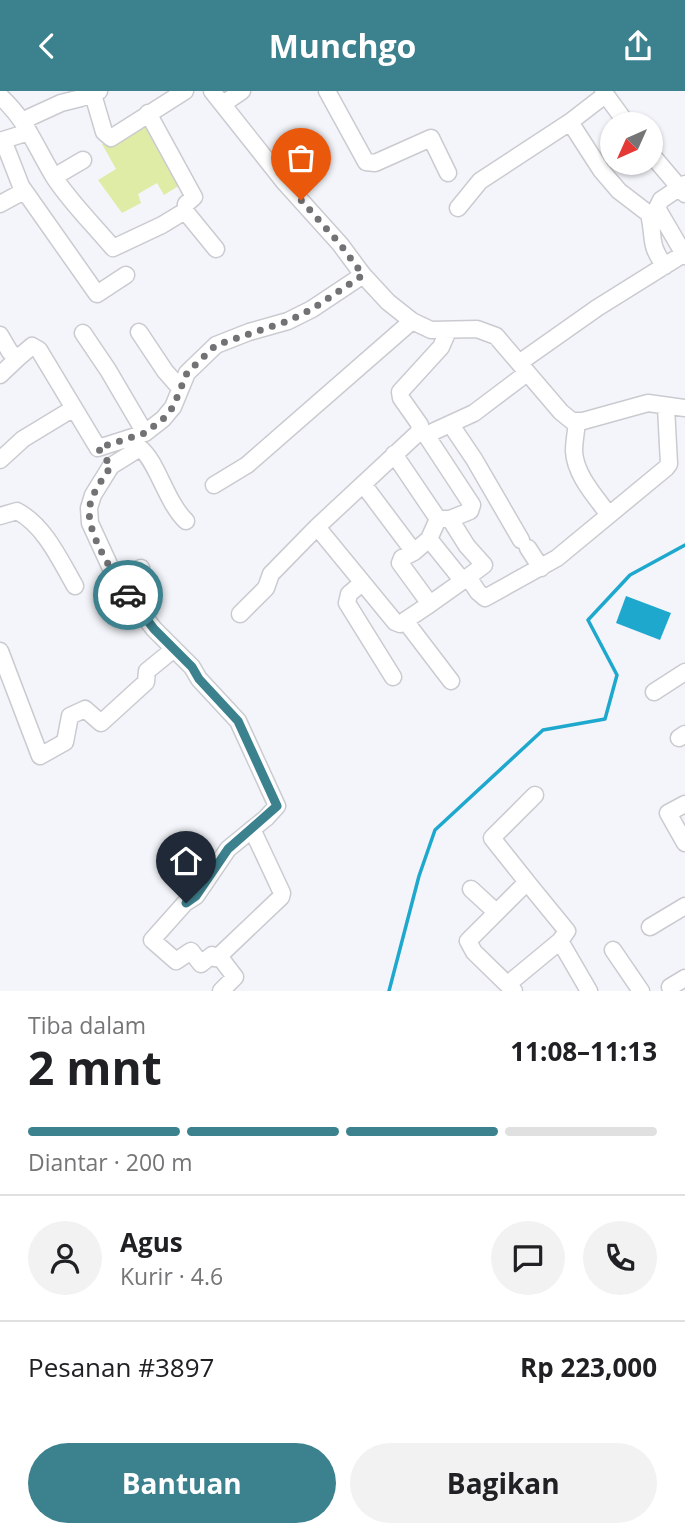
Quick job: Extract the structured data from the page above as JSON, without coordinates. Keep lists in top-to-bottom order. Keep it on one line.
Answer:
{"north":"bottom left","page":{"header":"Munchgo","heading":["2 mnt","Tiba dalam","11:08–11:13"],"panel":["Agus","Kurir · 4.6","Pesanan #3897","Rp 223,000"],"bar":"Diantar · 200 m","buttons":["Bantuan","Bagikan"]}}
